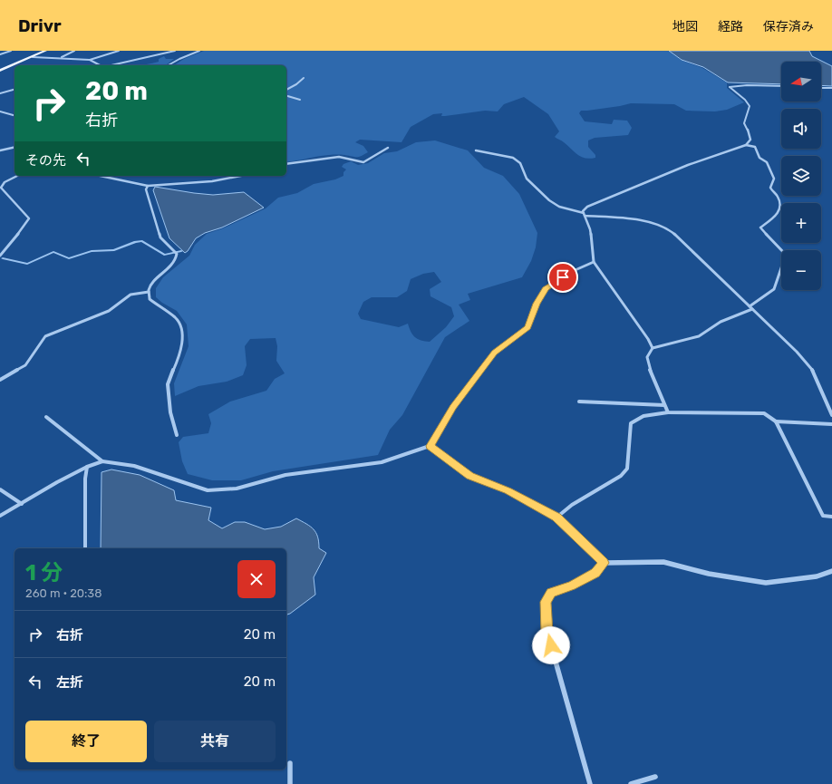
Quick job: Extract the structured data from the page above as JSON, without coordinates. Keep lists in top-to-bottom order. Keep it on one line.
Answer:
{"north":"left","page":{"header":"Drivr","nav":["地図","経路","保存済み"],"map_buttons":["+","−"],"turn":["20 m","右折"],"then":"その先","heading":["1 分","260 m · 20:38"],"list":[{"name":"右折","value":"20 m"},{"name":"左折","value":"20 m"}],"buttons":["終了","共有"]}}
